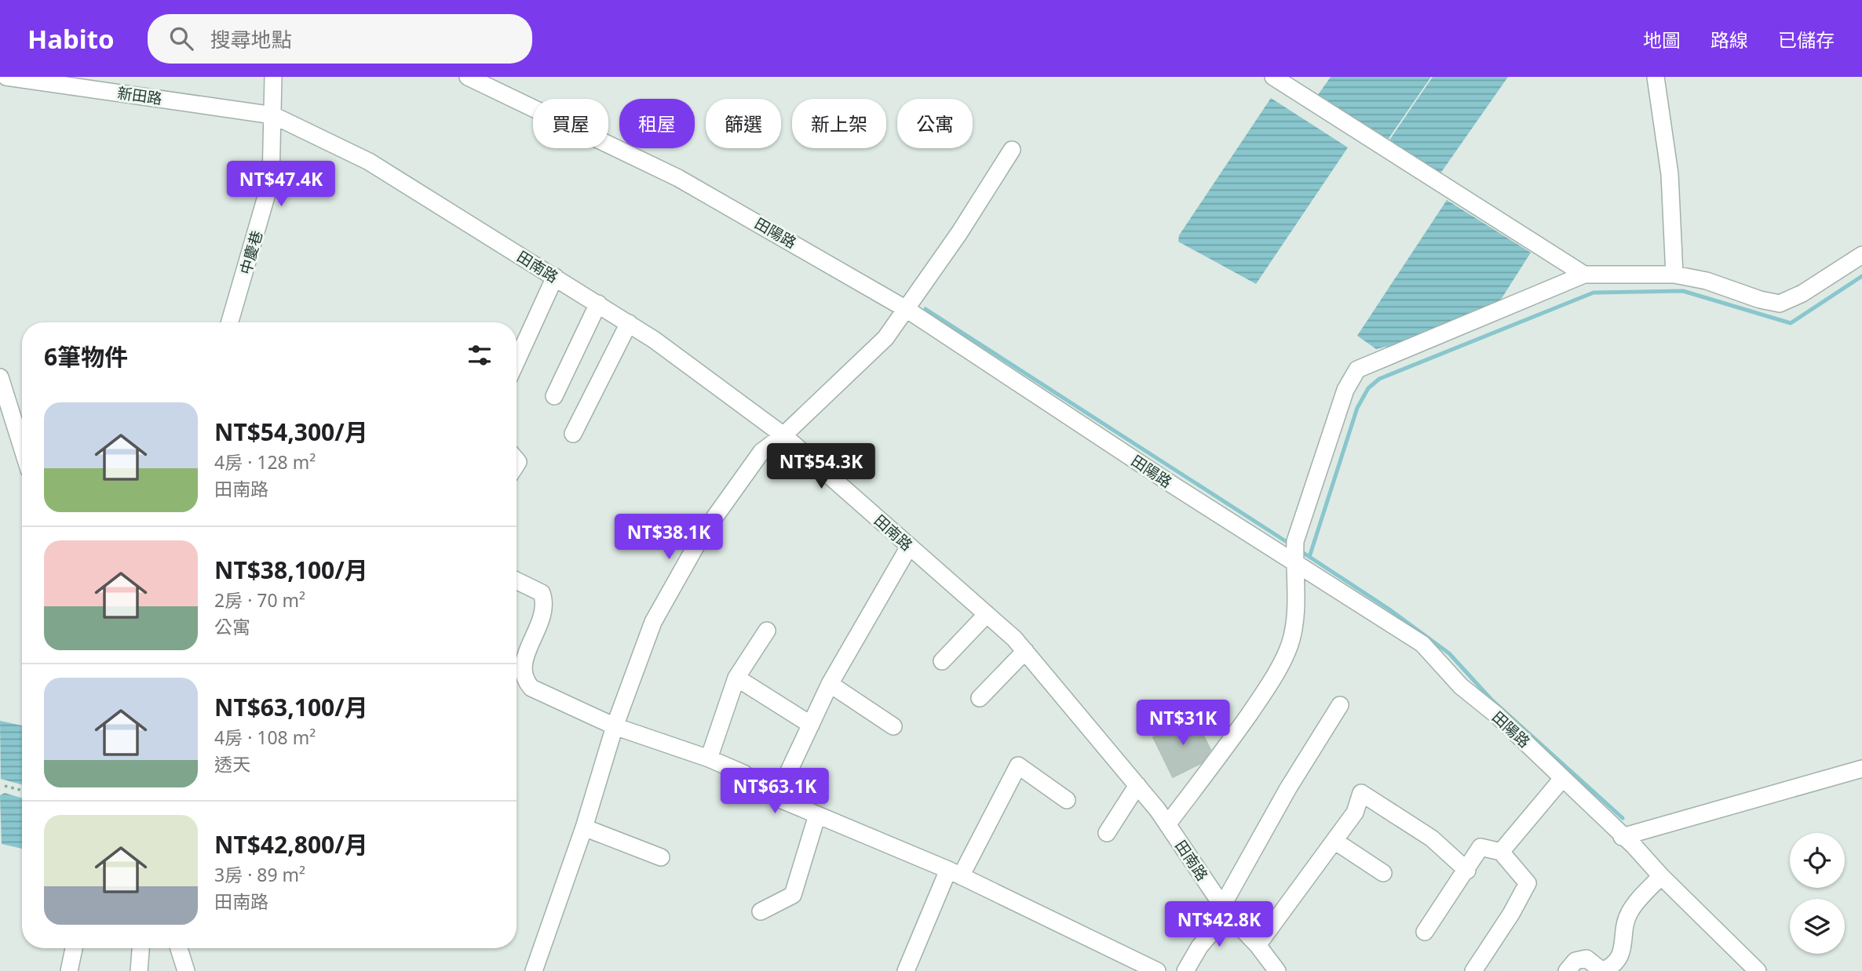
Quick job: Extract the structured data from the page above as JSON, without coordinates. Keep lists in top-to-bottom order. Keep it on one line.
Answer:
{"streets":{"street":["新田路","田陽路","中慶巷","田南路"]},"crossings":[["新田路","中慶巷"],["新田路","田南路"],["中慶巷","田南路"]],"page":{"header":"Habito","search":"搜尋地點","nav":["地圖","路線","已儲存"],"chip":["買屋","租屋","篩選","新上架","公寓"],"price":["NT$47.4K","NT$54.3K","NT$38.1K","NT$31K","NT$63.1K","NT$42.8K"],"heading":"6筆物件","list":[{"name":"NT$54,300/月","note":"4房 · 128 m² · 田南路"},{"name":"NT$38,100/月","note":"2房 · 70 m² · 公寓"},{"name":"NT$63,100/月","note":"4房 · 108 m² · 透天"},{"name":"NT$42,800/月","note":"3房 · 89 m² · 田南路"}]}}
